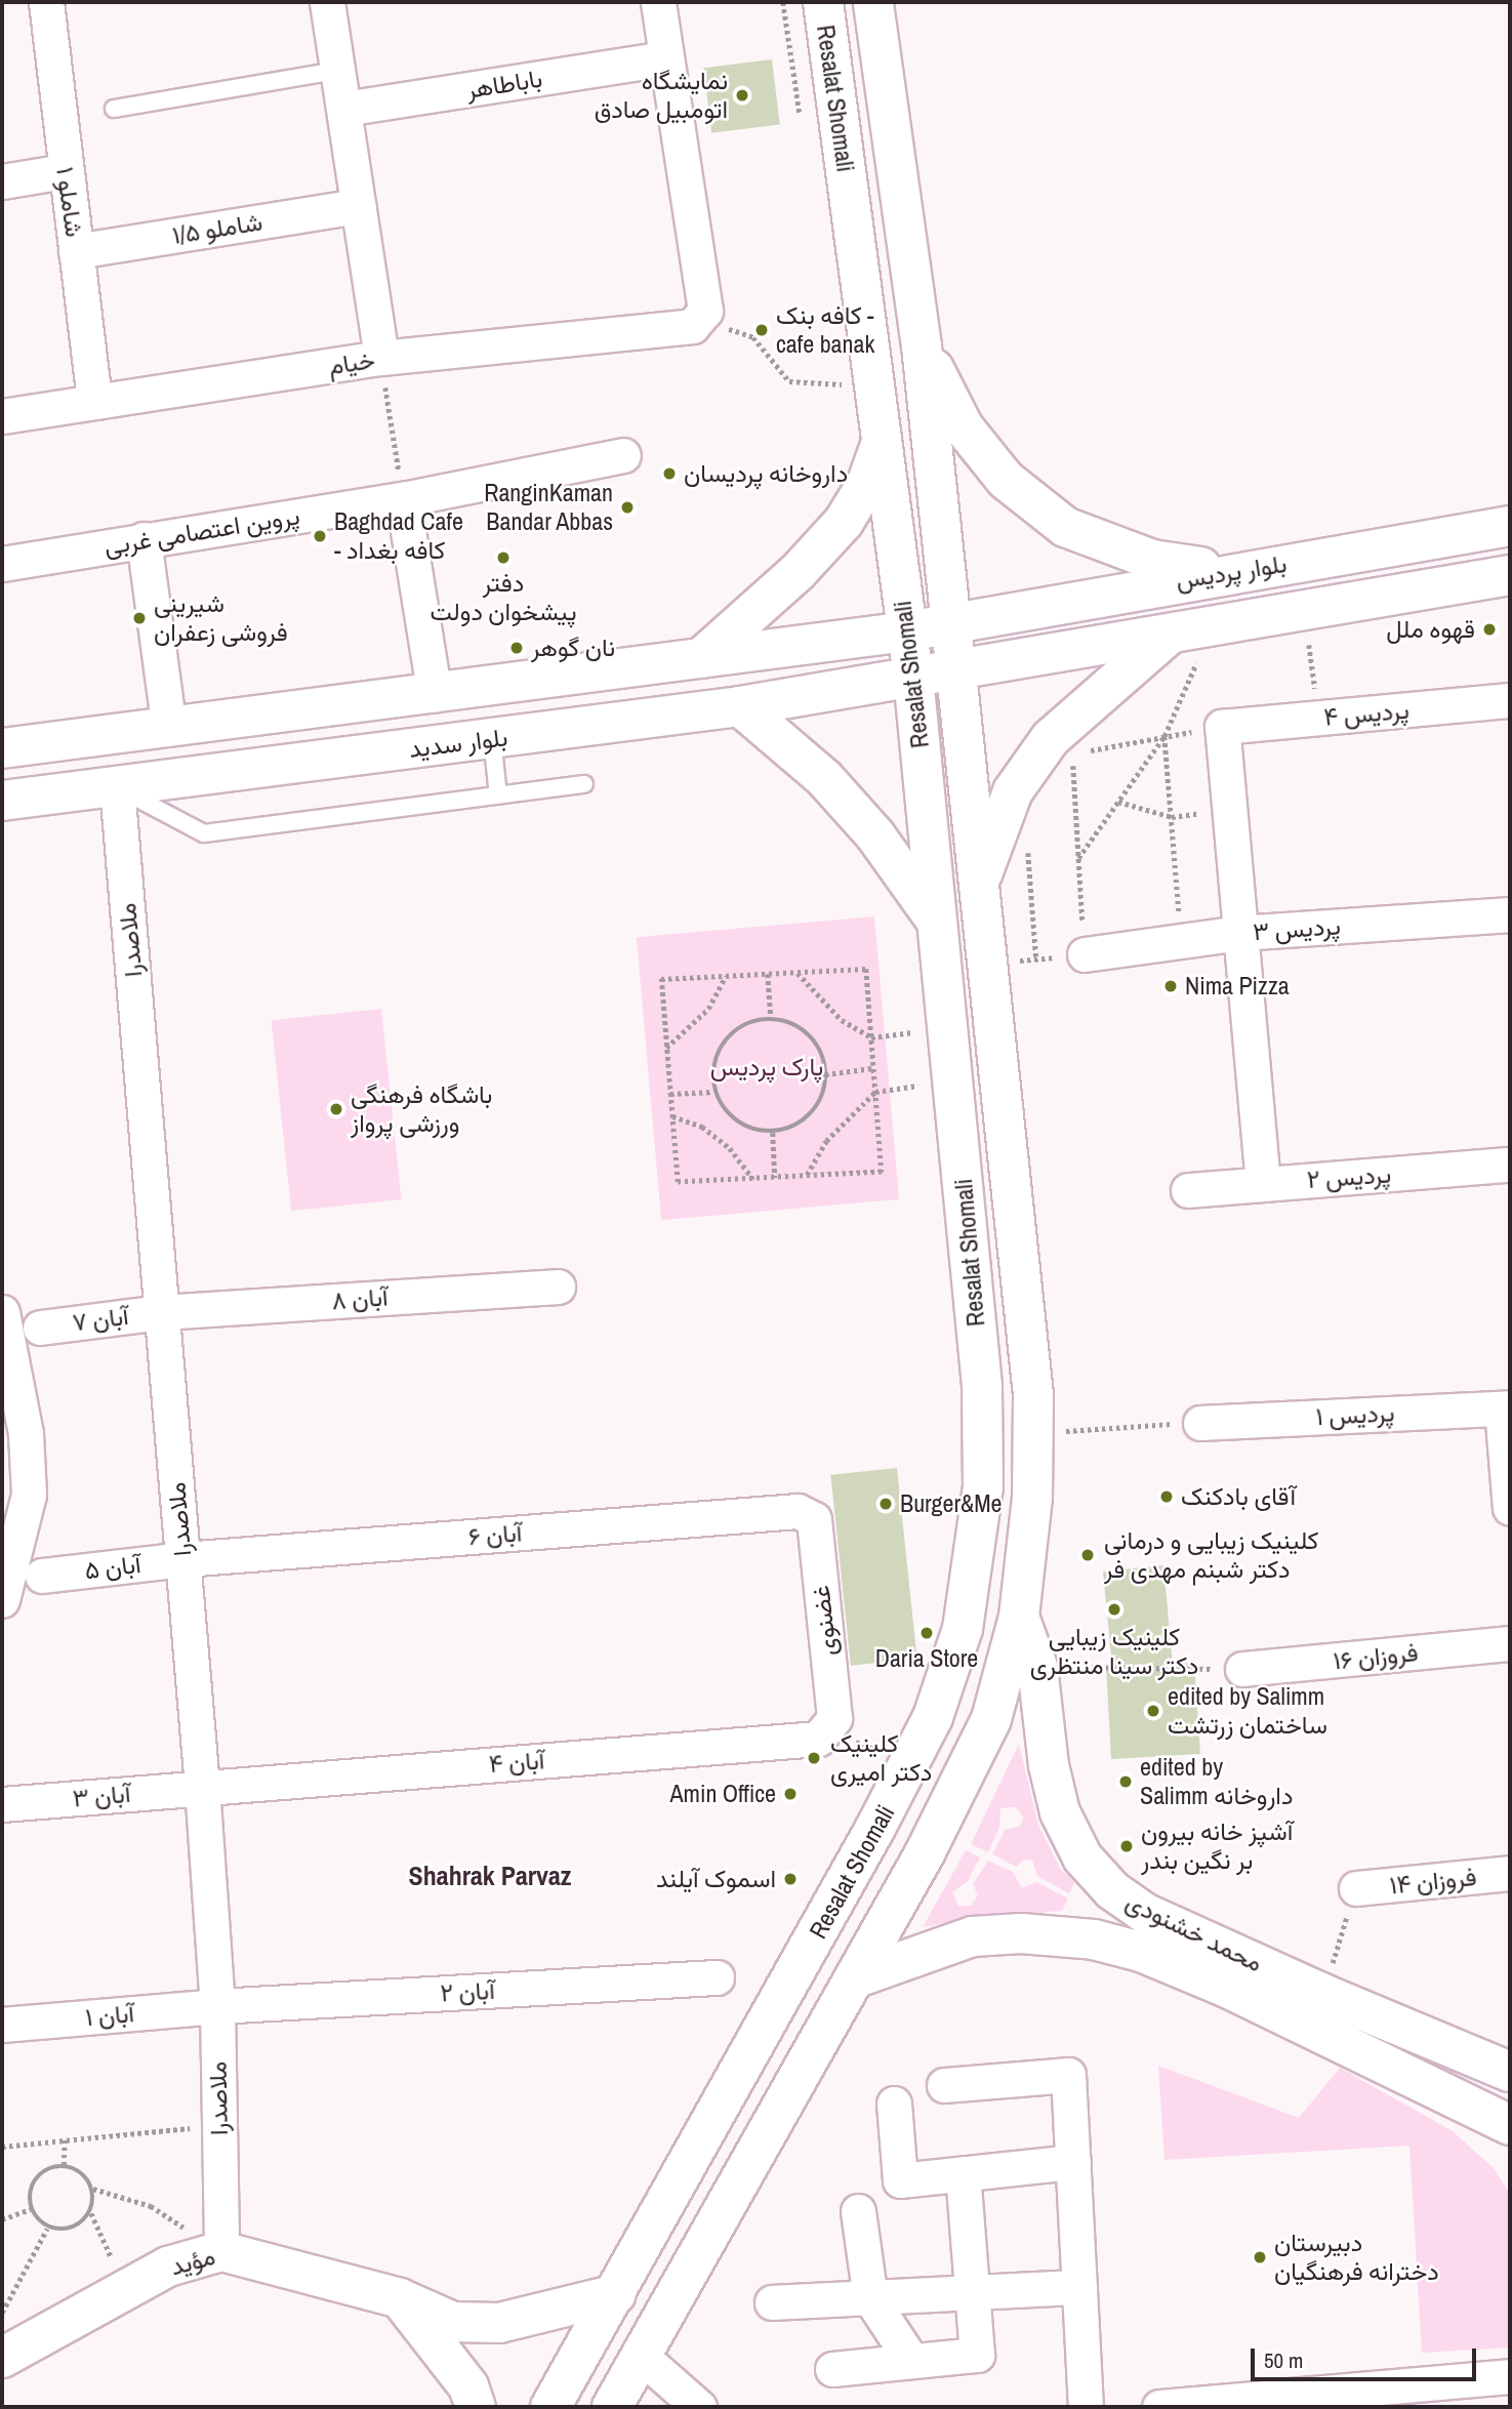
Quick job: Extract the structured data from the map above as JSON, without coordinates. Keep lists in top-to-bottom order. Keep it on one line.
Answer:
{"streets":{"main road":["Resalat Shomali","بلوار پردیس","بلوار سدید","محمد خشنودی","مؤید"],"street":["باباطاهر","شاملو ۱","شاملو ۱/۵","خیام","پروین اعتصامی غربی","پردیس ۴","پردیس ۳","ملاصدرا","پردیس ۲","آبان ۸","آبان ۷","پردیس ۱","آبان ۶","آبان ۵","غضنوی","فروزان ۱۶","آبان ۴","آبان ۳","فروزان ۱۴","آبان ۲","آبان ۱"]},"crossings":[["Resalat Shomali","بلوار پردیس"],["Resalat Shomali","بلوار سدید"],["Resalat Shomali","محمد خشنودی"],["Resalat Shomali","مؤید"],["شاملو ۱","شاملو ۱/۵"],["شاملو ۱","خیام"],["بلوار پردیس","بلوار سدید"],["بلوار سدید","ملاصدرا"],["ملاصدرا","آبان ۸"],["ملاصدرا","آبان ۷"],["ملاصدرا","آبان ۶"],["ملاصدرا","آبان ۵"],["ملاصدرا","آبان ۴"],["ملاصدرا","آبان ۳"],["ملاصدرا","آبان ۲"],["ملاصدرا","آبان ۱"],["ملاصدرا","مؤید"],["آبان ۸","آبان ۷"],["آبان ۶","آبان ۵"],["آبان ۶","غضنوی"],["غضنوی","آبان ۴"],["آبان ۴","آبان ۳"],["آبان ۲","آبان ۱"]],"districts":["Shahrak Parvaz"],"parks":["پارک پردیس"],"places":["نمایشگاه اتومبیل صادق","کافه بنک - cafe banak","داروخانه پردیسان","RanginKaman Bandar Abbas","Baghdad Cafe - کافه بغداد","دفتر پیشخوان دولت","شیرینی فروشی زعفران","قهوه ملل","نان گوهر","Nima Pizza","باشگاه فرهنگی ورزشی پرواز","آقای بادکنک","Burger&Me","کلینیک زیبایی و درمانی دکتر شبنم مهدی فر","کلینیک زیبایی دکتر سینا منتظری","Daria Store","edited by Salimm ساختمان زرتشت","کلینیک دکتر امیری","edited by Salimm داروخانه","Amin Office","آشپز خانه بیرون بر نگین بندر","اسموک آیلند","دبیرستان دخترانه فرهنگیان"],"scale_bar":"50 m"}
